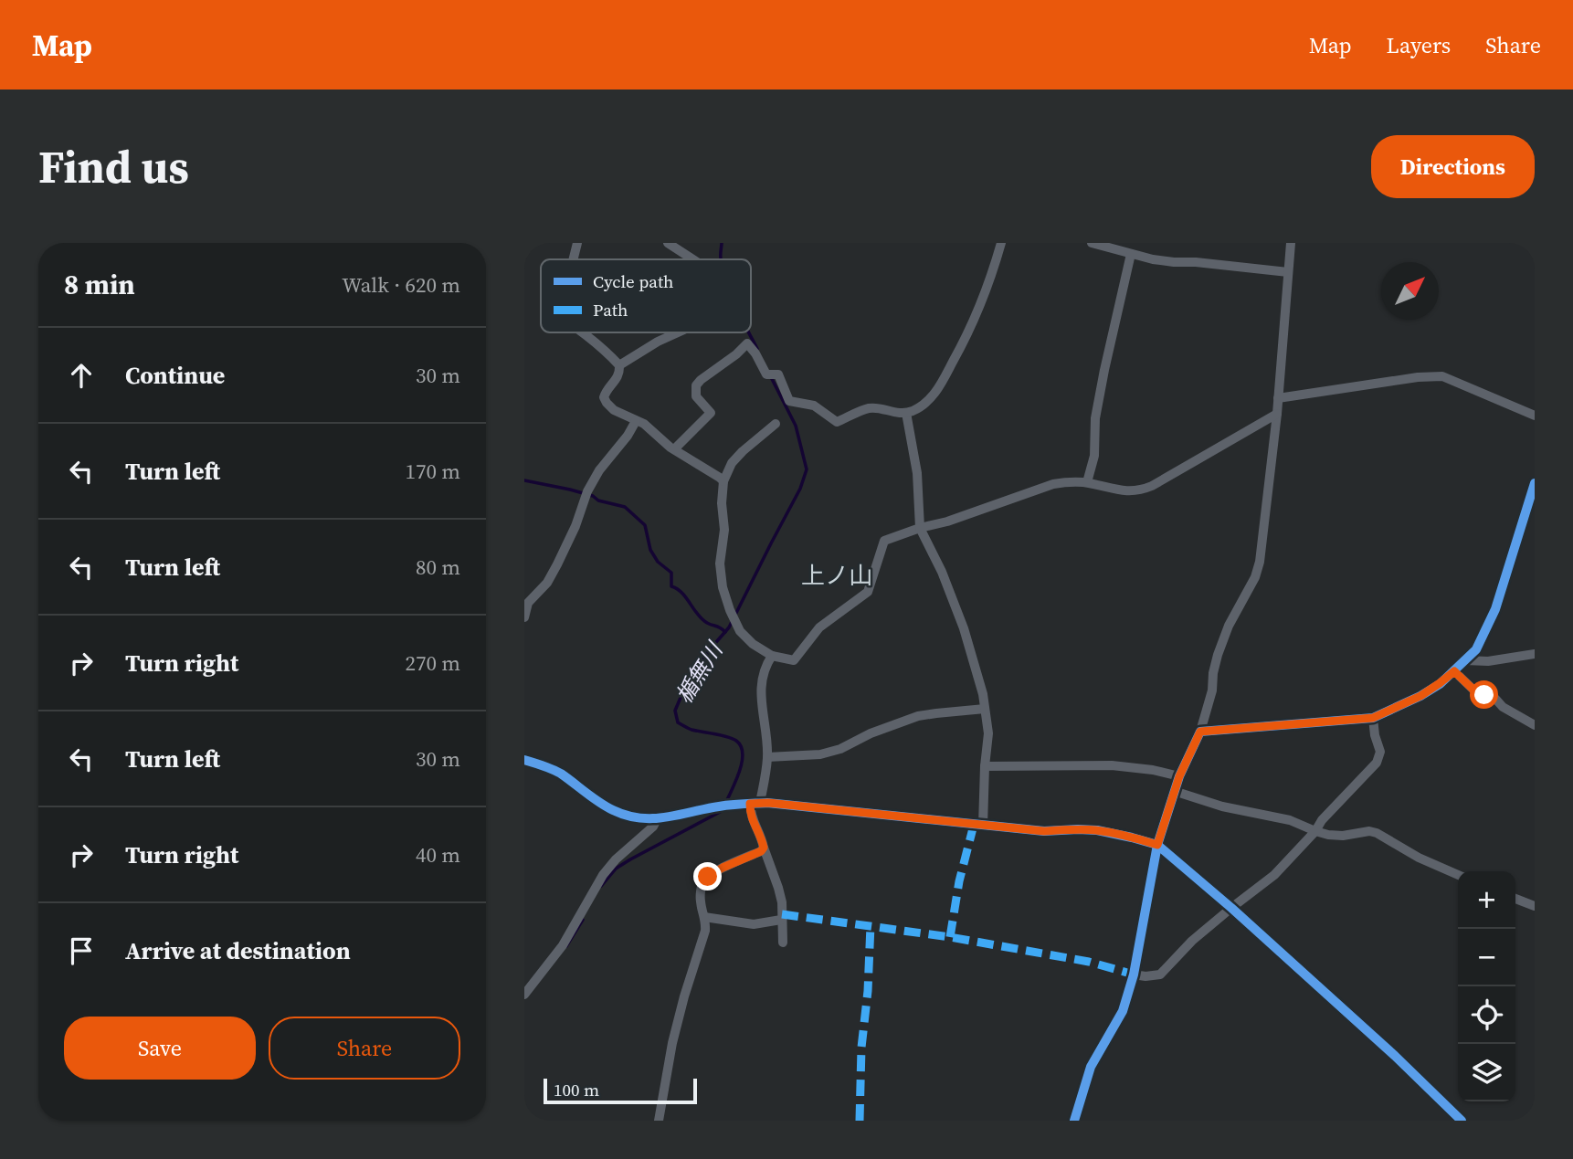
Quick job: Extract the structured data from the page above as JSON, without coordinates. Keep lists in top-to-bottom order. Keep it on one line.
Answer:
{"districts":["上ノ山"],"water":["楯無川"],"legend":["Cycle path","Path"],"scale_bar":"100 m","north":"top right","page":{"header":"Map","nav":["Map","Layers","Share"],"buttons":["Directions",["Save","Share"]],"title":"Find us","heading":["8 min","Walk · 620 m"],"list":[["Continue","30 m"],["Turn left","170 m"],["Turn left","80 m"],["Turn right","270 m"],["Turn left","30 m"],["Turn right","40 m"],"Arrive at destination"],"map_buttons":["+","−"],"scale":"100 m"}}
